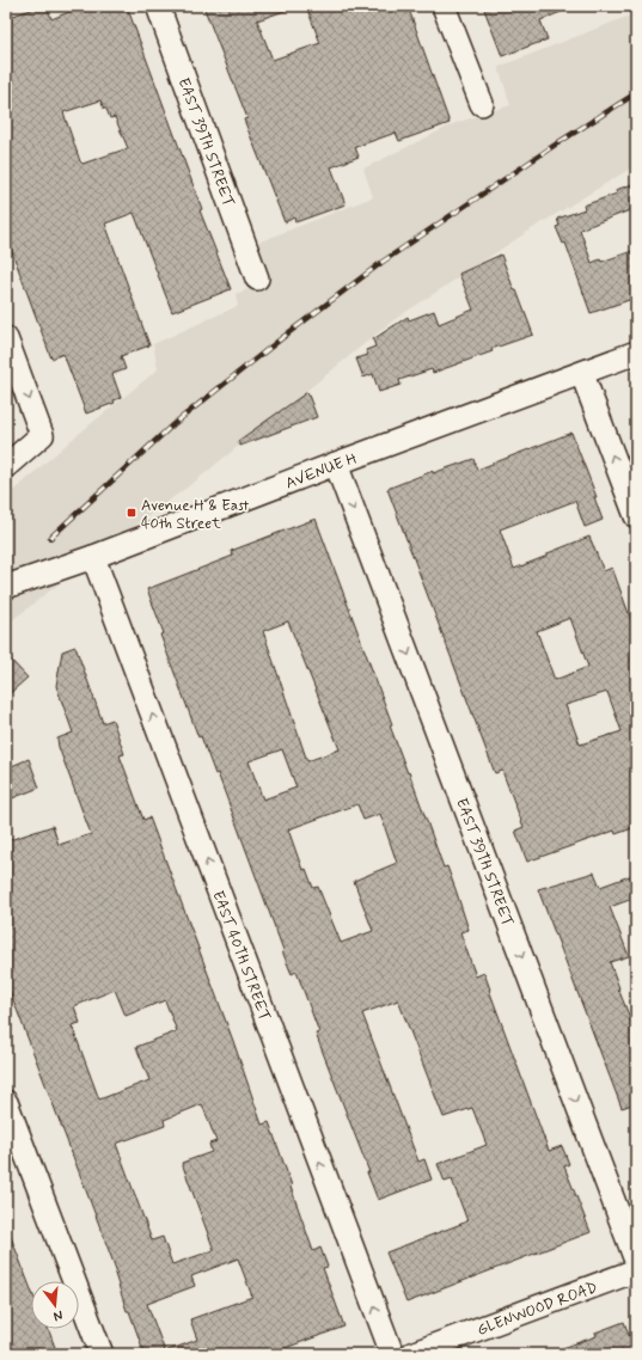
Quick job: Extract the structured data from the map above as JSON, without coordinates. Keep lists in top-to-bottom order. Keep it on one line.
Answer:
{"streets":{"street":["EAST 39TH STREET","AVENUE H","EAST 40TH STREET","GLENWOOD ROAD"]},"crossings":[["EAST 39TH STREET","AVENUE H"],["AVENUE H","EAST 40TH STREET"]],"one_way":["EAST 39TH STREET","EAST 40TH STREET"],"places":{"transit":["Avenue H & East 40th Street"]},"north":"bottom"}
